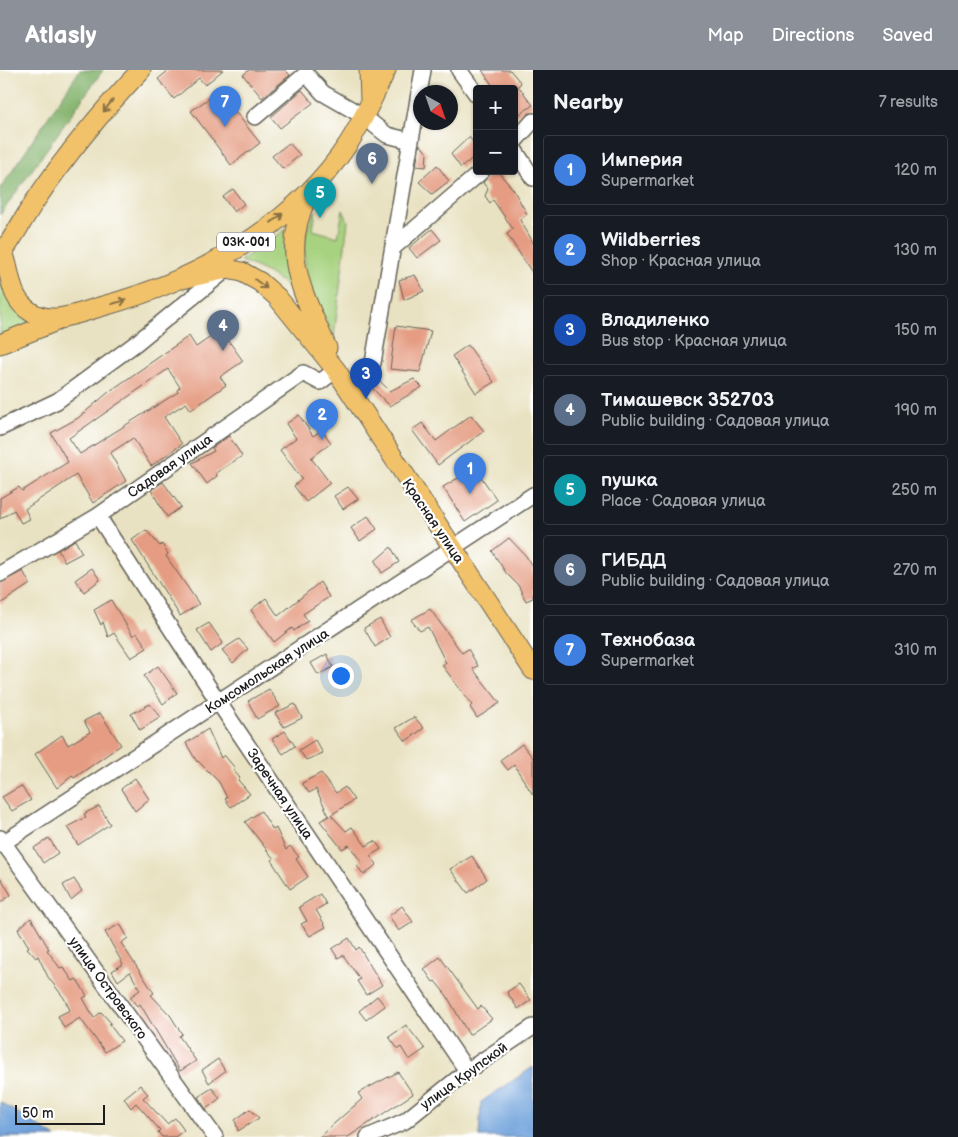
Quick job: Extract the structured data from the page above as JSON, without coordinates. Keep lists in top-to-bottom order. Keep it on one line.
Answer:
{"streets":{"main road":["03К-001","Красная улица"],"street":["Садовая улица","Комсомольская улица","Заречная улица","улица Островского","улица Крупской"]},"crossings":[["Садовая улица","Красная улица"],["Садовая улица","Заречная улица"],["Красная улица","Комсомольская улица"],["Комсомольская улица","Заречная улица"],["Комсомольская улица","улица Островского"],["Заречная улица","улица Крупской"]],"scale_bar":"50 m","north":"bottom right","page":{"header":"Atlasly","nav":["Map","Directions","Saved"],"heading":["Nearby","7 results"],"map_buttons":["+","−"],"pins":["7","6","5","4","3","2","1"],"list":[{"mark":"1","name":"Империя","note":"Supermarket","value":"120 m"},{"mark":"2","name":"Wildberries","note":"Shop · Красная улица","value":"130 m"},{"mark":"3","name":"Владиленко","note":"Bus stop · Красная улица","value":"150 m"},{"mark":"4","name":"Тимашевск 352703","note":"Public building · Садовая улица","value":"190 m"},{"mark":"5","name":"пушка","note":"Place · Садовая улица","value":"250 m"},{"mark":"6","name":"ГИБДД","note":"Public building · Садовая улица","value":"270 m"},{"mark":"7","name":"Технобаза","note":"Supermarket","value":"310 m"}],"scale":"50 m"}}
